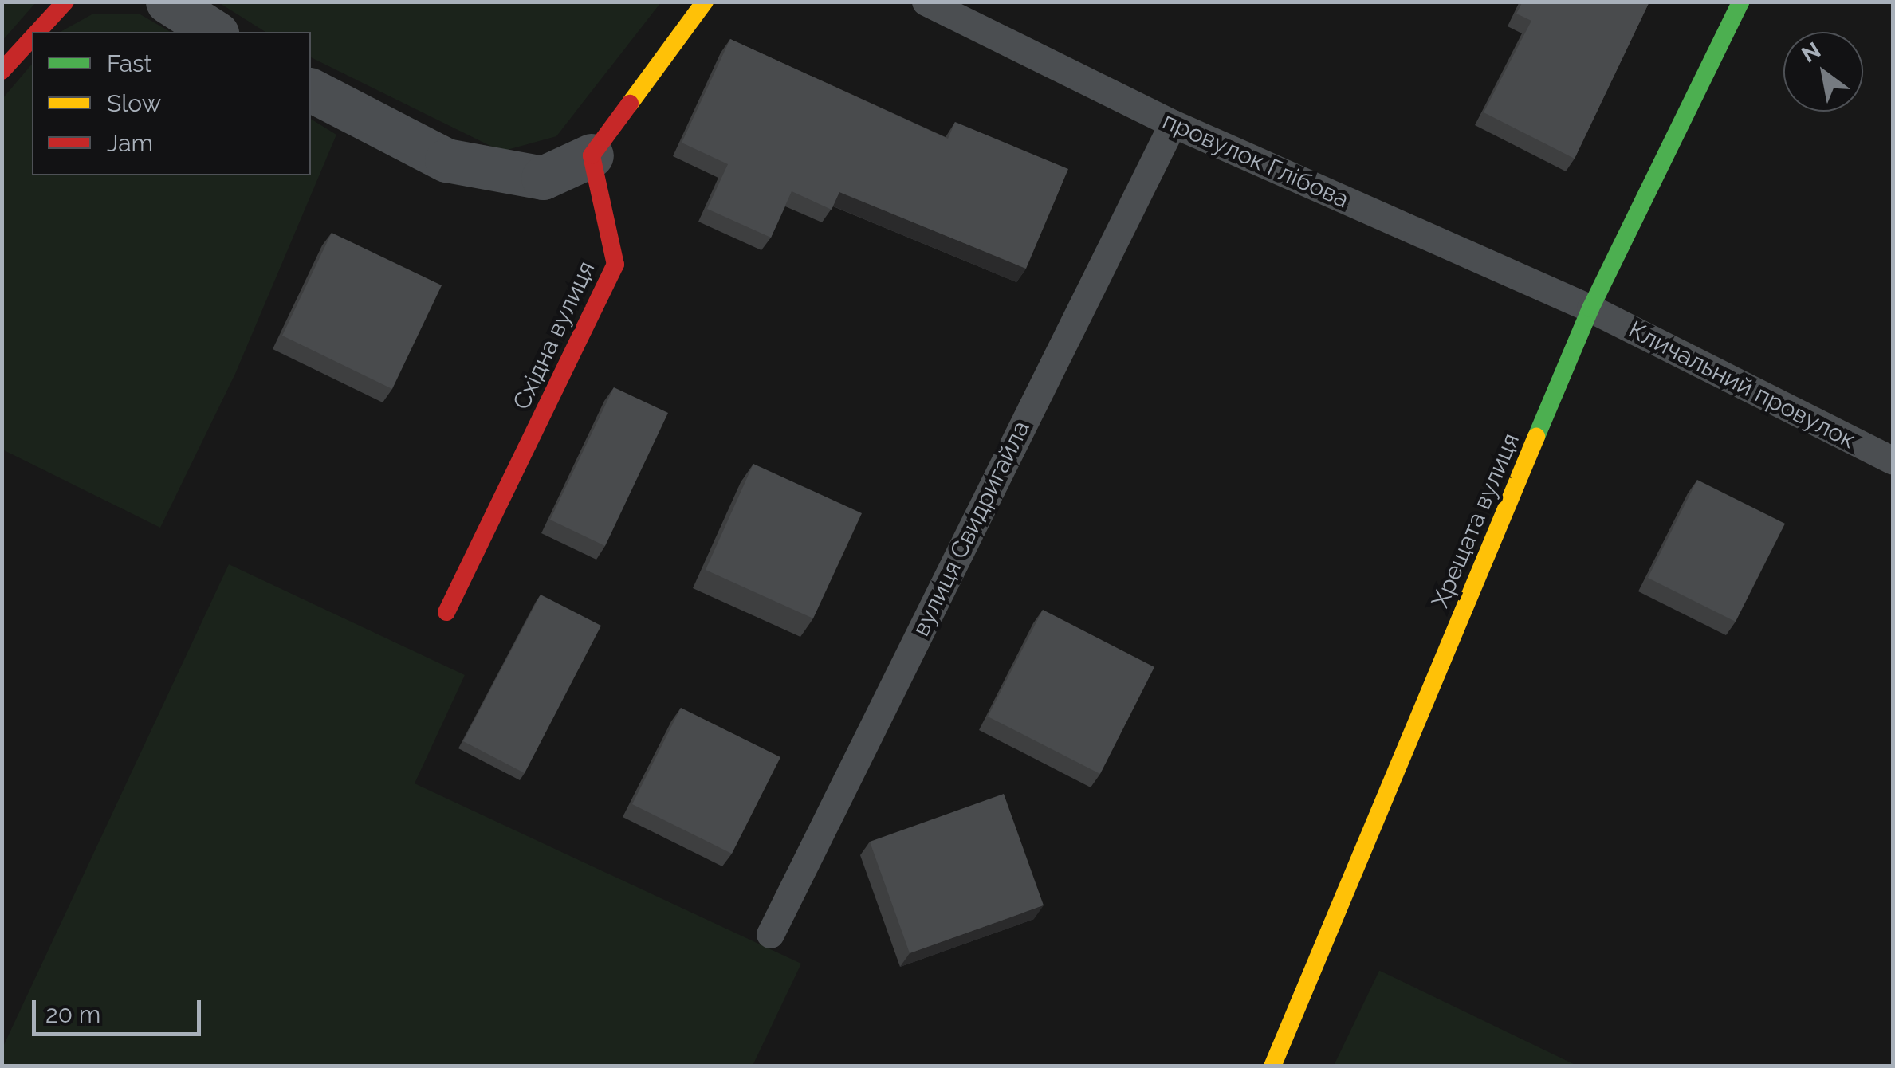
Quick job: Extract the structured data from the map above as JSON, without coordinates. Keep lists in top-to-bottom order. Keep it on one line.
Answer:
{"streets":{"street":["Східна вулиця","Хрещата вулиця"],"lane":["провулок Глібова","Кличальний провулок","вулиця Свидригайла"]},"crossings":[["провулок Глібова","Кличальний провулок"],["провулок Глібова","Хрещата вулиця"],["провулок Глібова","вулиця Свидригайла"],["Кличальний провулок","Хрещата вулиця"]],"legend":["Fast","Slow","Jam"],"scale_bar":"20 m","north":"top left"}
